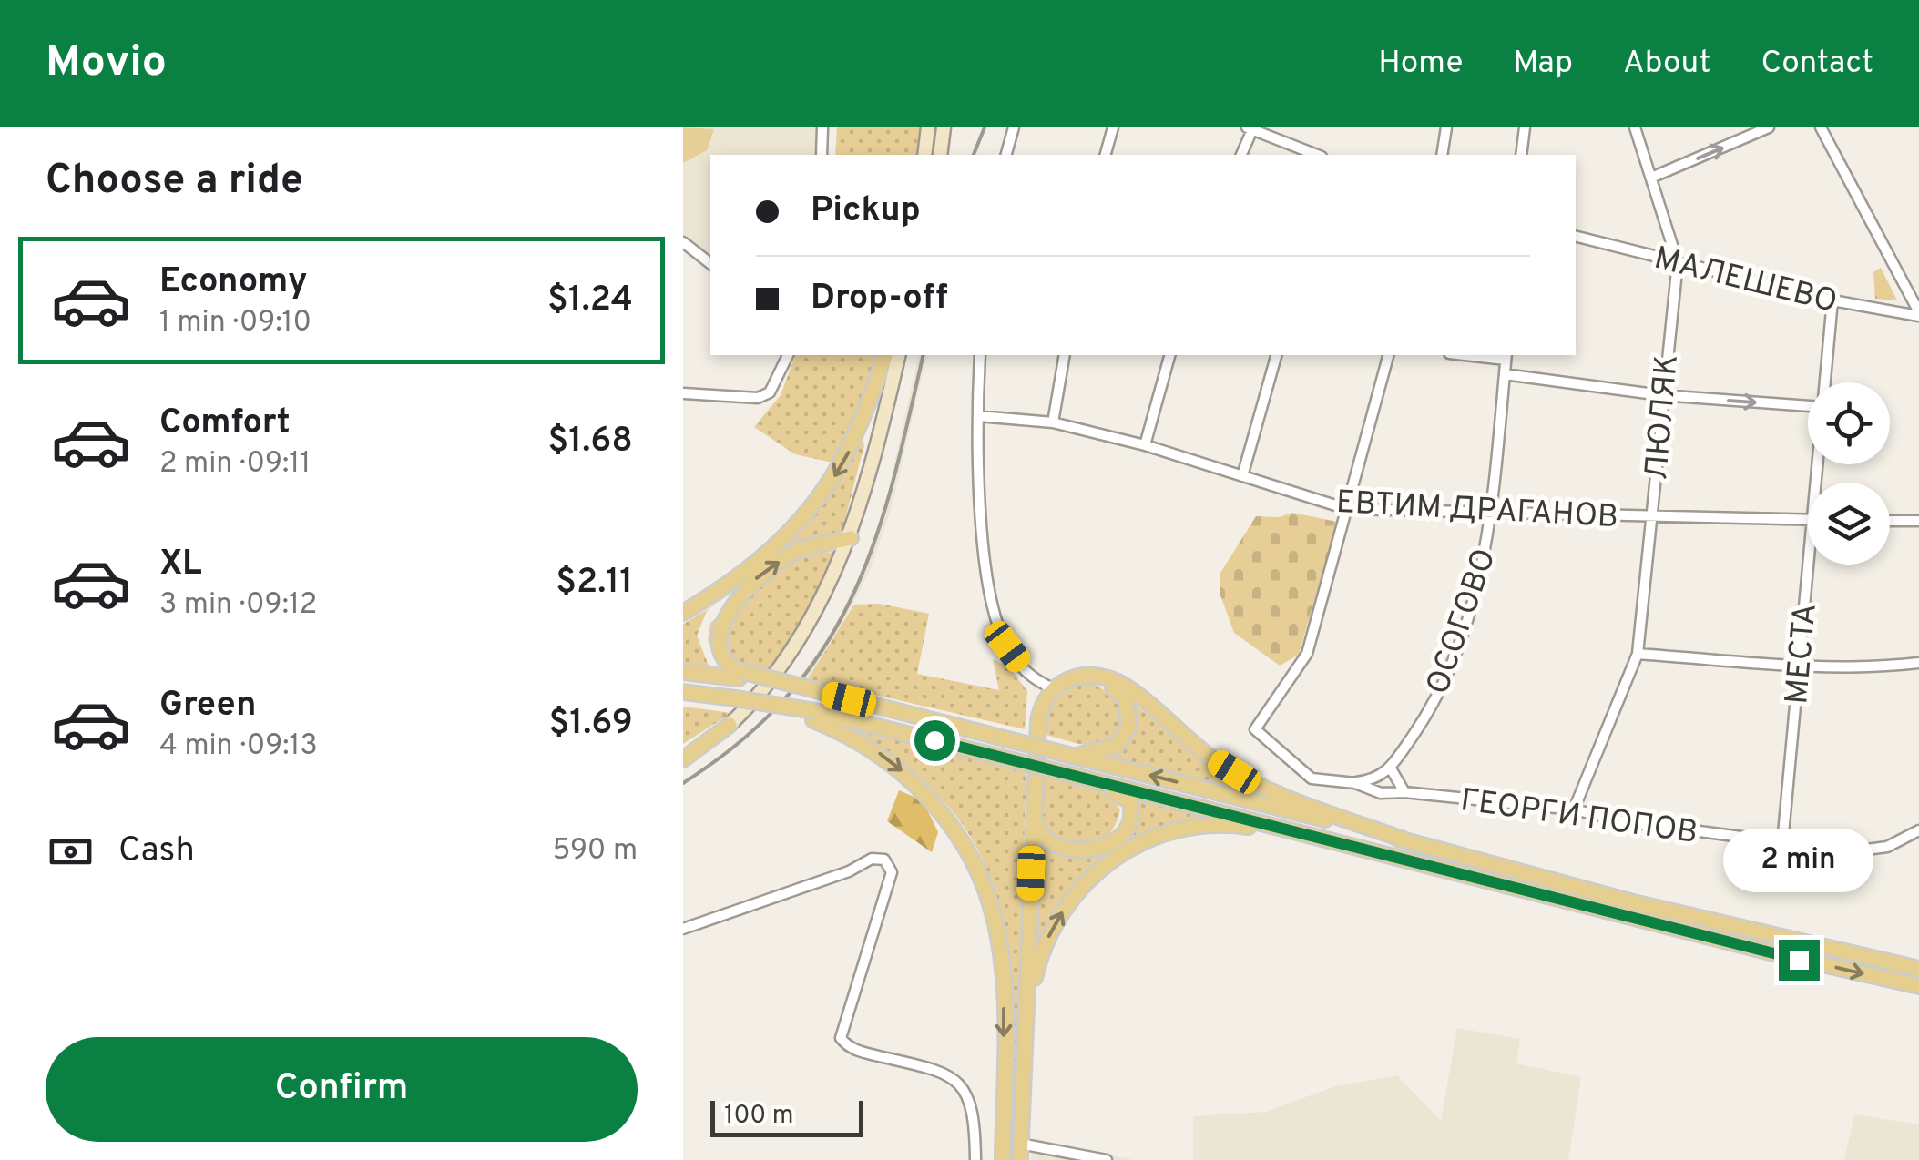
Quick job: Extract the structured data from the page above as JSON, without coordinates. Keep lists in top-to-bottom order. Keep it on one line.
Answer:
{"streets":{"street":["МАЛЕШЕВО","ЛЮЛЯК","ЕВТИМ ДРАГАНОВ","ОСОГОВО","МЕСТА","ГЕОРГИ ПОПОВ"]},"crossings":[["МАЛЕШЕВО","ЛЮЛЯК"],["МАЛЕШЕВО","МЕСТА"],["ЛЮЛЯК","ЕВТИМ ДРАГАНОВ"],["ЛЮЛЯК","ГЕОРГИ ПОПОВ"],["ЕВТИМ ДРАГАНОВ","ОСОГОВО"],["ЕВТИМ ДРАГАНОВ","ГЕОРГИ ПОПОВ"],["МЕСТА","ГЕОРГИ ПОПОВ"]],"scale_bar":"100 m","page":{"header":"Movio","nav":["Home","Map","About","Contact"],"heading":"Choose a ride","banner":["Pickup","Drop-off"],"list":[{"name":"Economy","note":"1 min · 09:10","value":"$1.24"},{"name":"Comfort","note":"2 min · 09:11","value":"$1.68"},{"name":"XL","note":"3 min · 09:12","value":"$2.11"},{"name":"Green","note":"4 min · 09:13","value":"$1.69"}],"pay":["Cash","590 m"],"bubble":"2 min","buttons":"Confirm","scale":"100 m"}}
